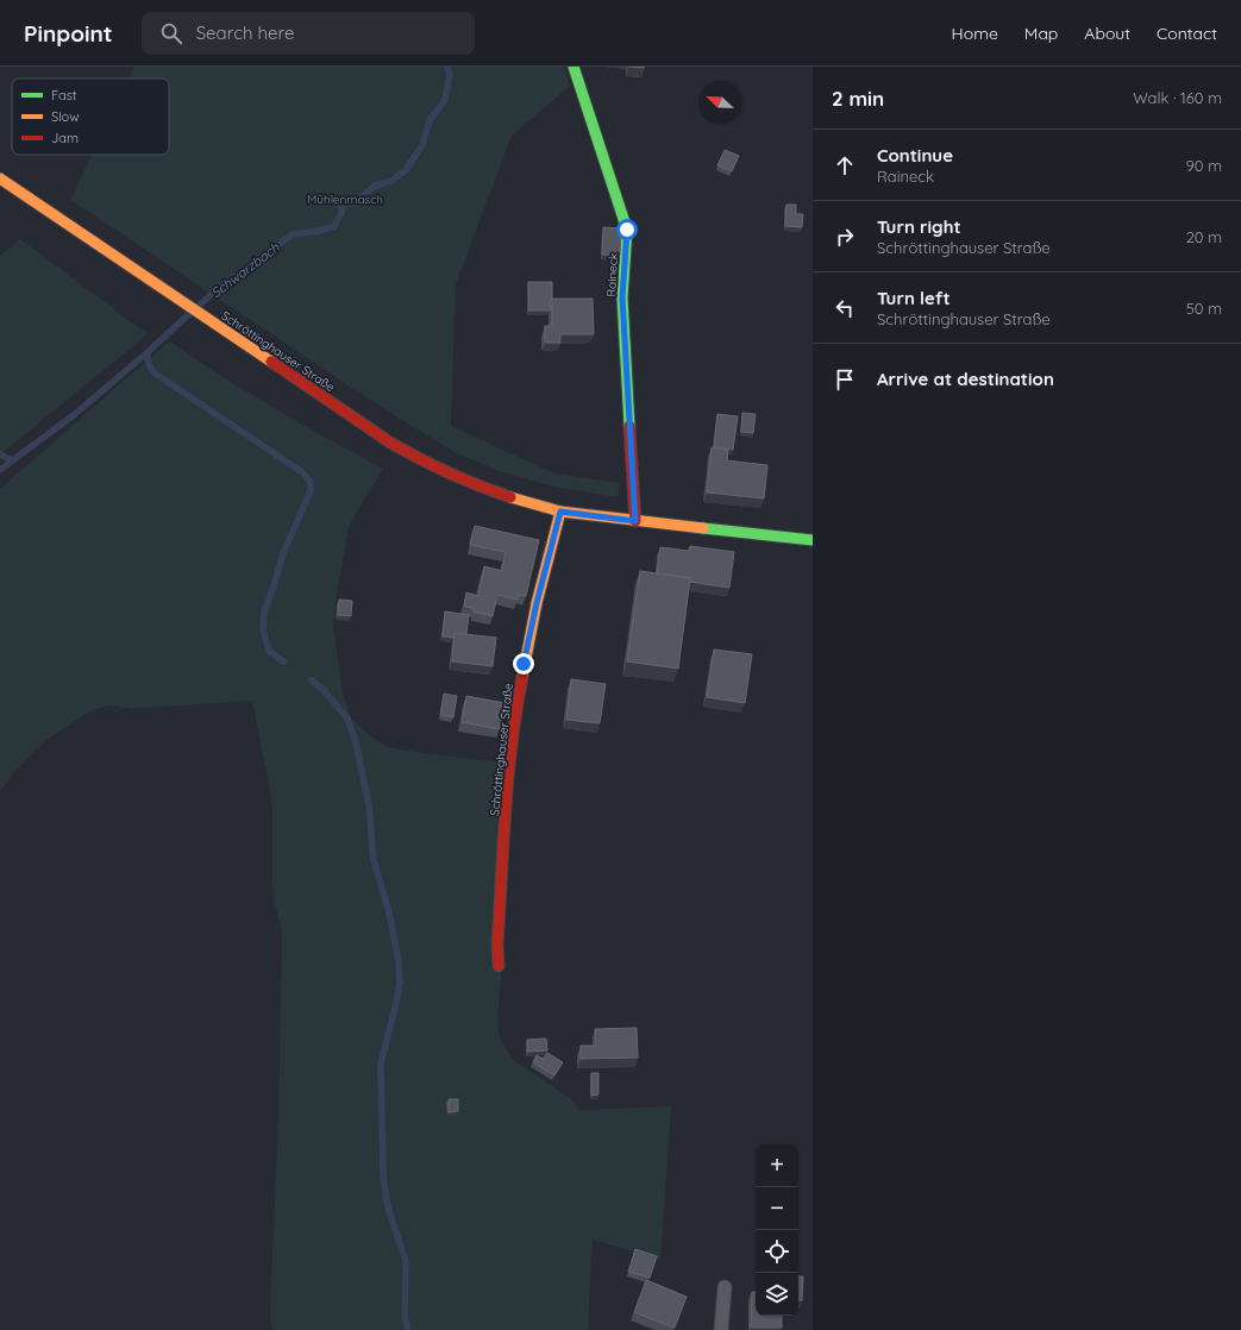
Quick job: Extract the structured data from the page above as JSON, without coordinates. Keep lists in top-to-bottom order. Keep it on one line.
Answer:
{"streets":{"street":["Raineck","Schröttinghauser Straße"]},"crossings":[["Raineck","Schröttinghauser Straße"]],"water":["Schwarzbach"],"parks":["Mühlenmasch"],"legend":["Fast","Slow","Jam"],"north":"top left","page":{"header":"Pinpoint","search":"Search here","nav":["Home","Map","About","Contact"],"heading":["2 min","Walk · 160 m"],"list":[["Continue","Raineck","90 m"],["Turn right","Schröttinghauser Straße","20 m"],["Turn left","Schröttinghauser Straße","50 m"],"Arrive at destination"],"map_buttons":["+","−"]}}
